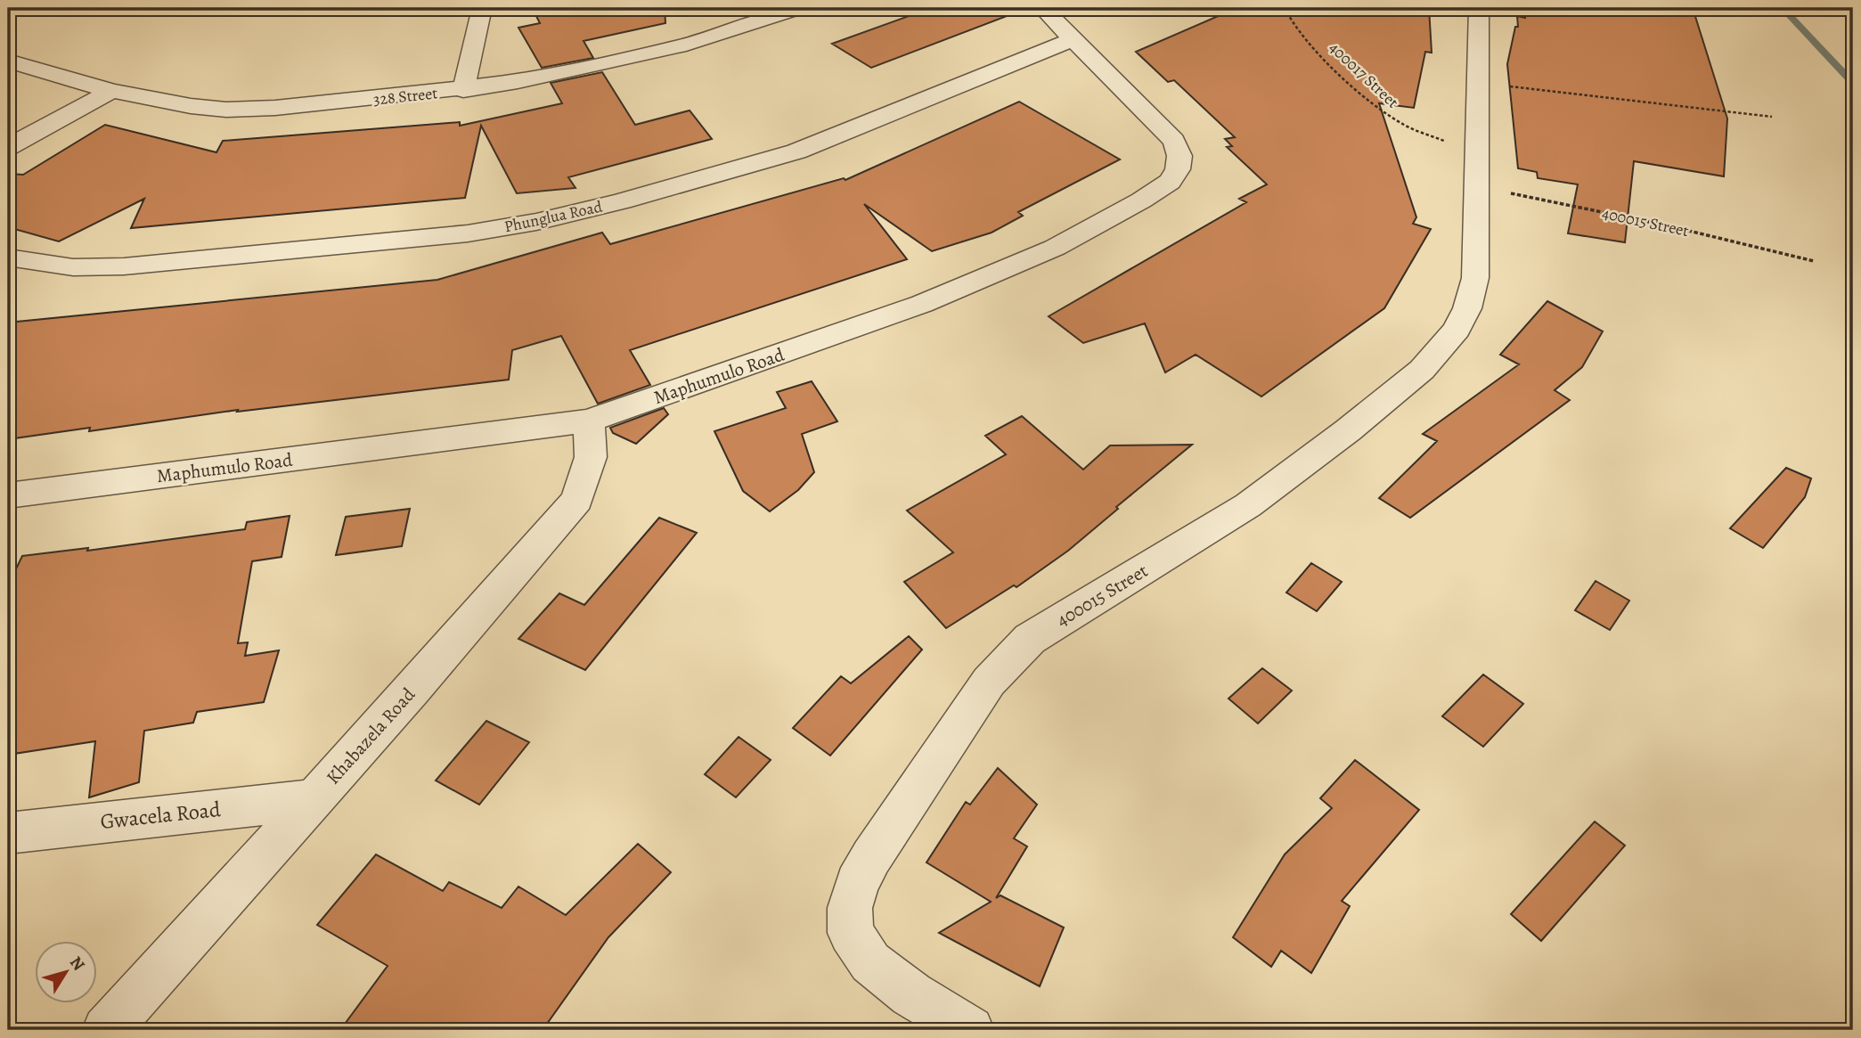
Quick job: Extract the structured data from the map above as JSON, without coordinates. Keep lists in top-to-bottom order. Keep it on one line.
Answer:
{"streets":{"street":["328 Street","Phunglua Road","400015 Street","Maphumulo Road","Khabazela Road","Gwacela Road"],"path":["400017 Street"]},"crossings":[["400017 Street","400015 Street"],["Phunglua Road","Maphumulo Road"],["Maphumulo Road","Khabazela Road"],["Khabazela Road","Gwacela Road"]],"north":"top right"}
